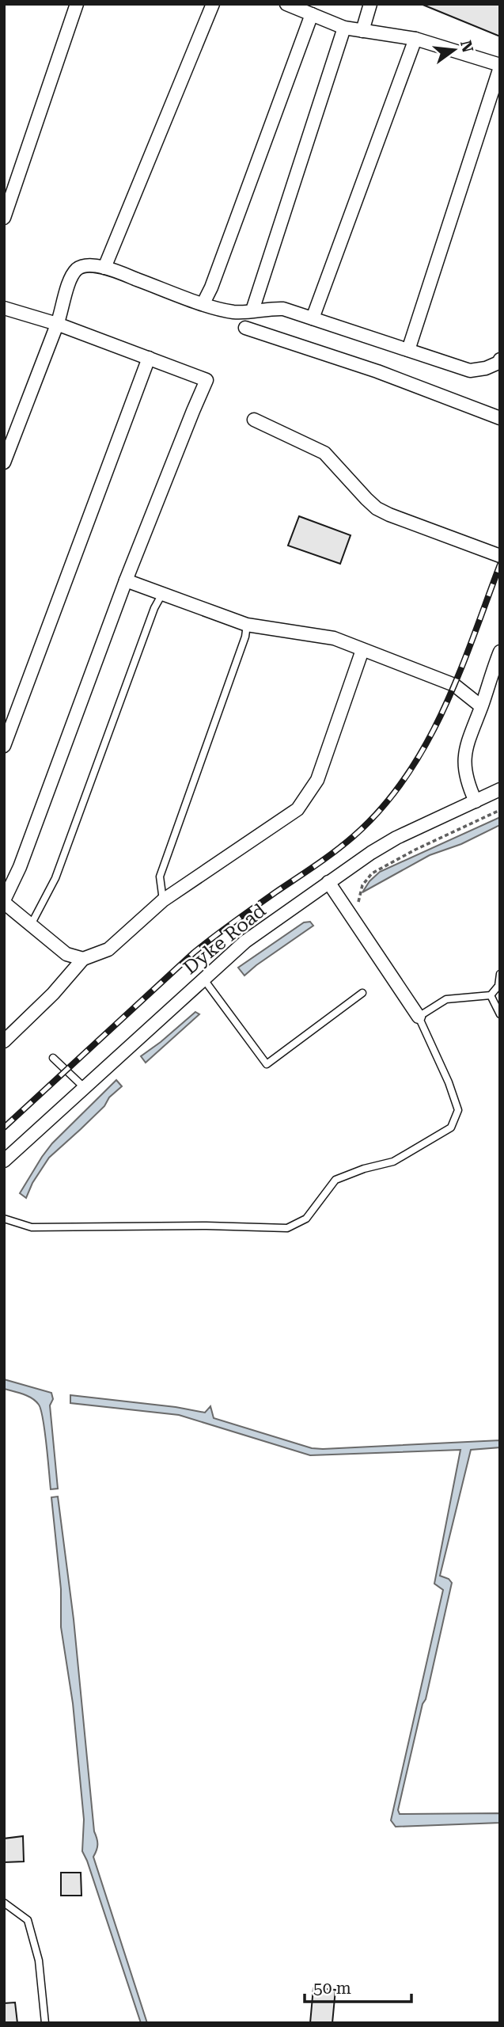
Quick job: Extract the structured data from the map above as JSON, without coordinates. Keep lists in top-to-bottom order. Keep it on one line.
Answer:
{"streets":{"street":["Dyke Road"]},"scale_bar":"50 m","north":"right"}
